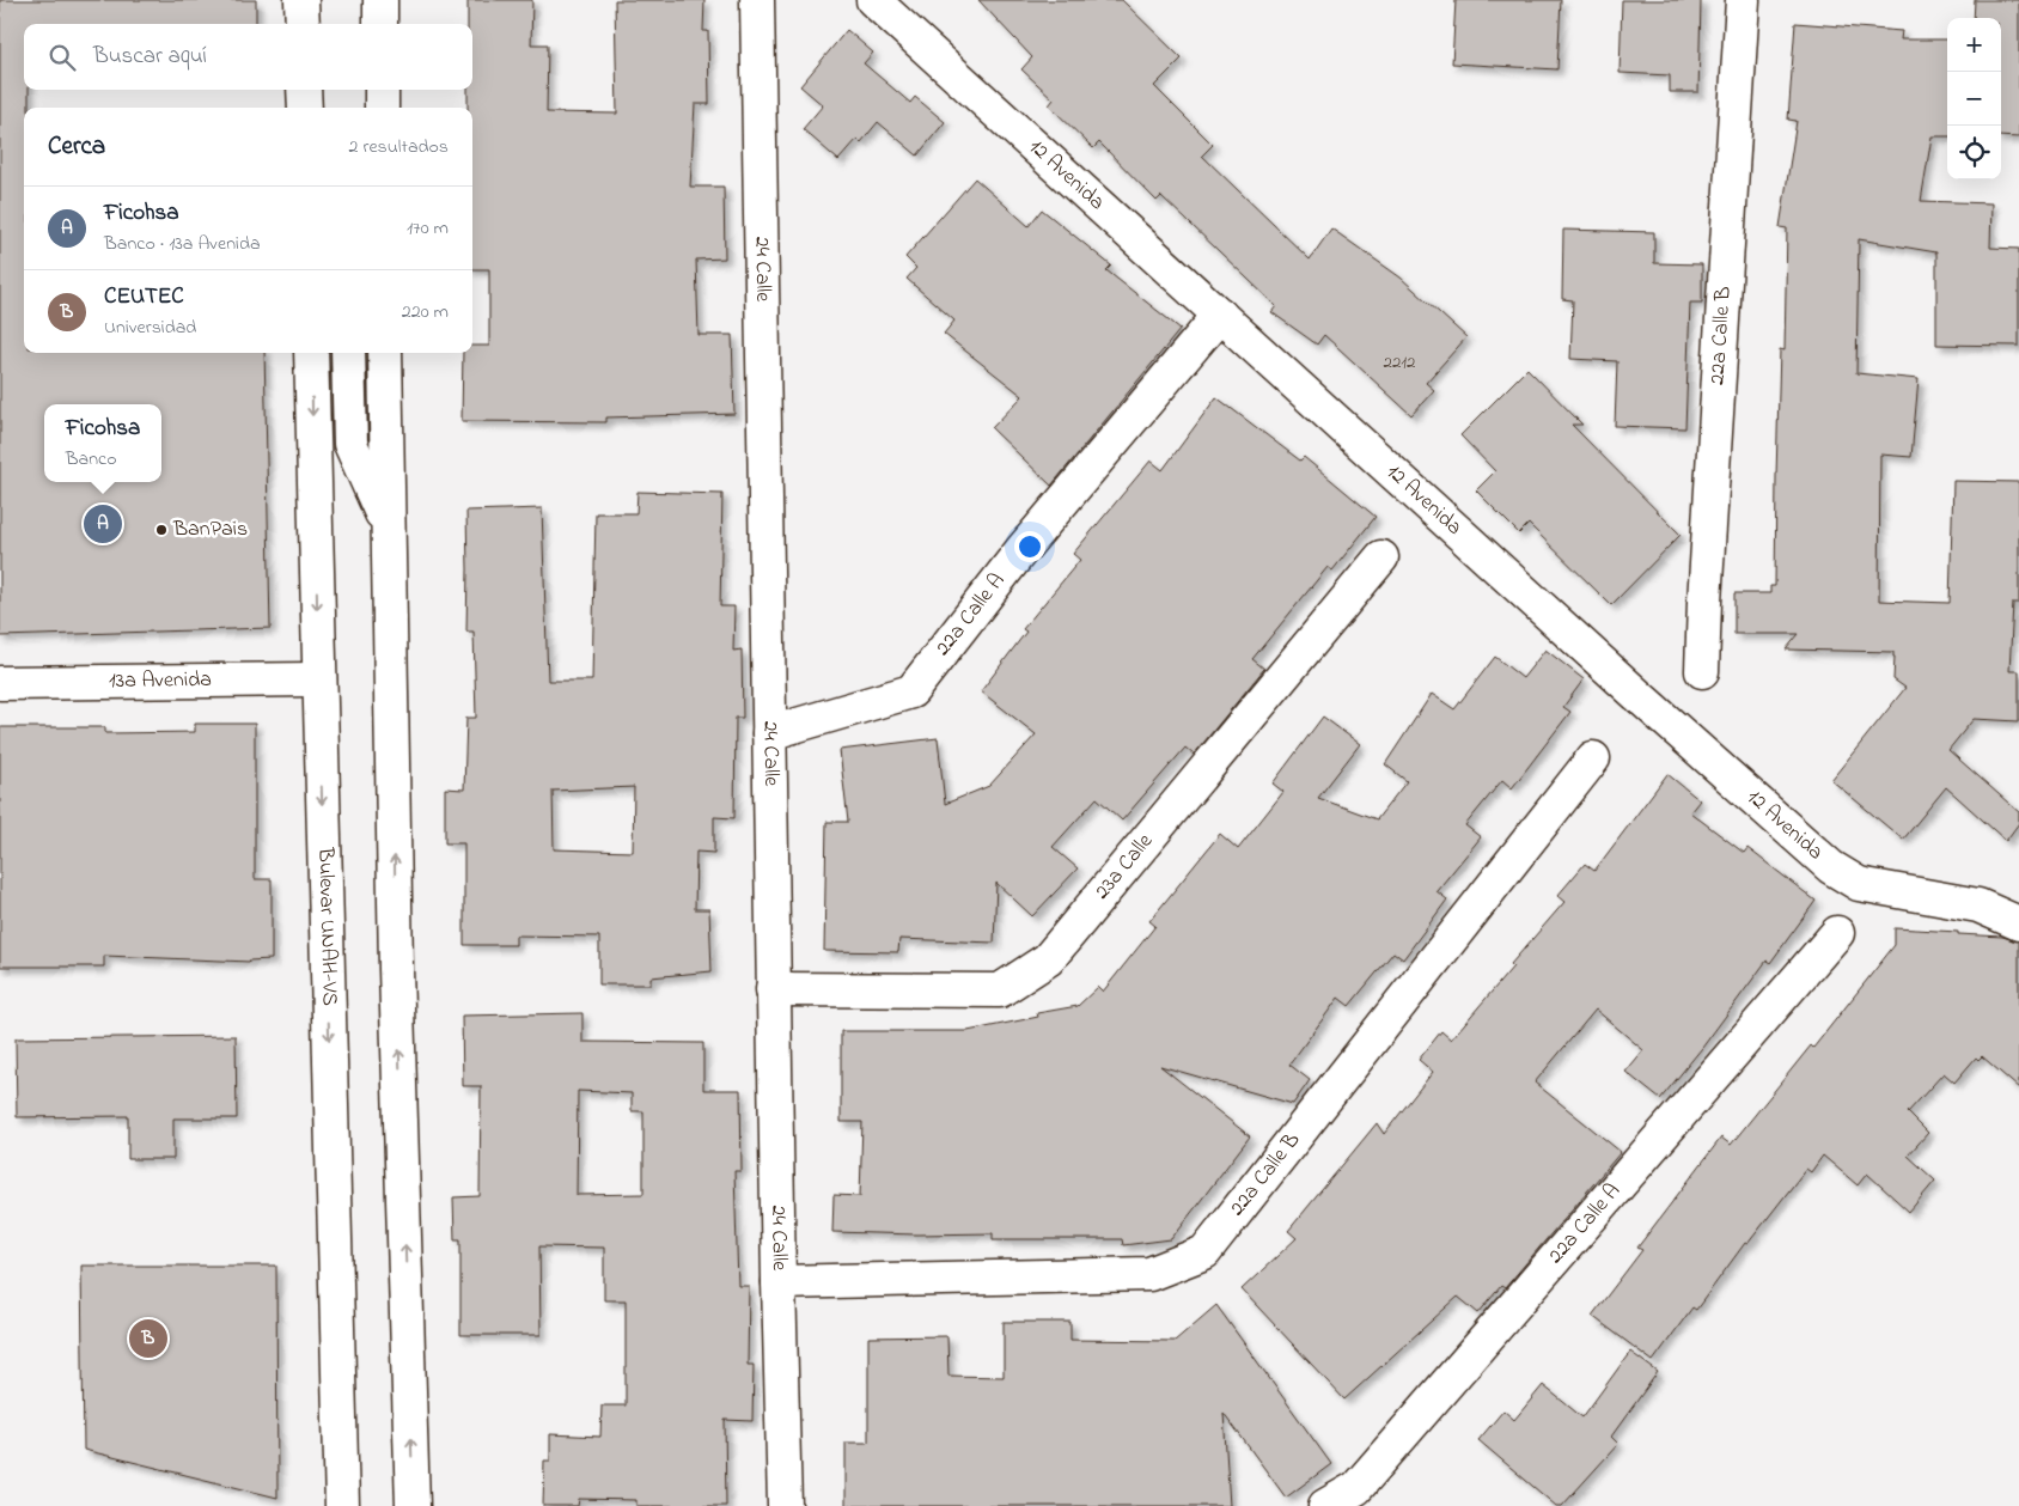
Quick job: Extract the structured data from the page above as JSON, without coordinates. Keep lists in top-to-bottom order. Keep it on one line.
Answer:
{"streets":{"street":["12 Avenida","24 Calle","22a Calle B","22a Calle A","13a Avenida","23a Calle","Bulevar UNAH-VS"]},"crossings":[["12 Avenida","22a Calle A"],["24 Calle","22a Calle B"],["24 Calle","22a Calle A"],["24 Calle","23a Calle"],["13a Avenida","Bulevar UNAH-VS"]],"places":["BanPais"],"house_numbers":["2212"],"page":{"map_buttons":["+","−"],"search":"Buscar aquí","heading":["Cerca","2 resultados"],"list":[{"mark":"A","name":"Ficohsa","note":"Banco · 13a Avenida","value":"170 m"},{"mark":"B","name":"CEUTEC","note":"Universidad","value":"220 m"}],"popup":["Ficohsa","Banco"],"pins":["A","B"]}}
